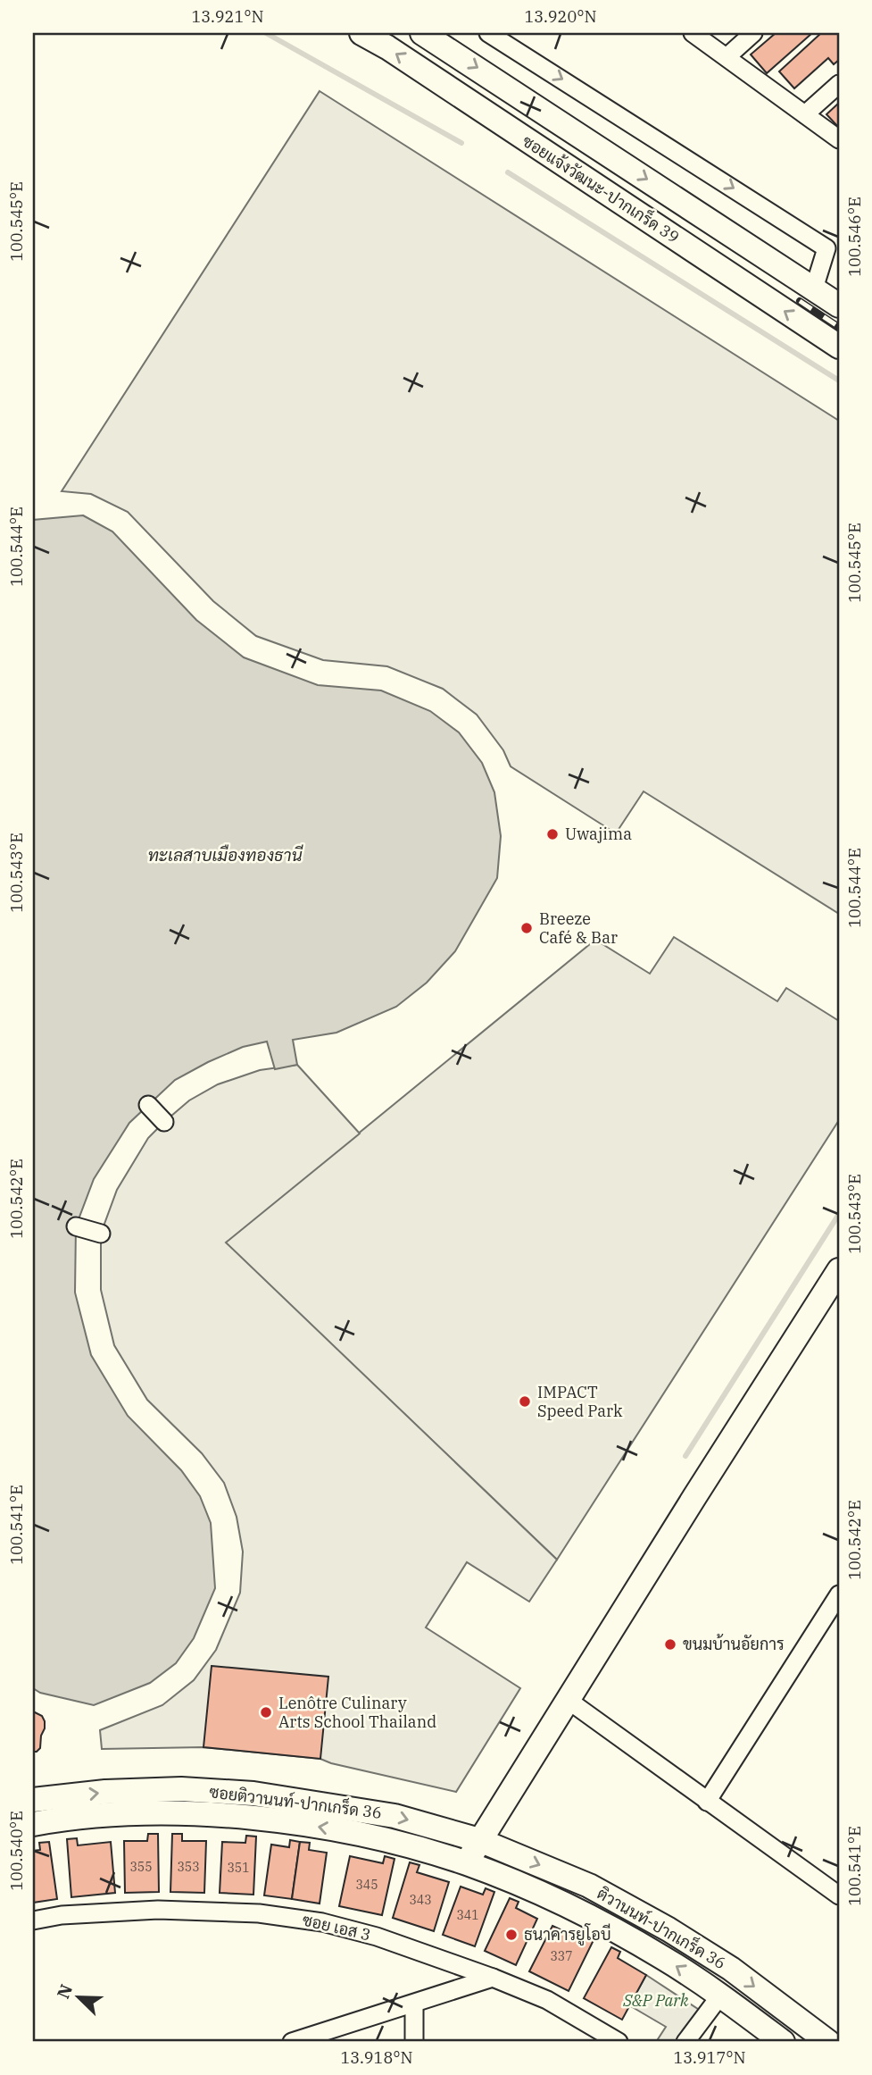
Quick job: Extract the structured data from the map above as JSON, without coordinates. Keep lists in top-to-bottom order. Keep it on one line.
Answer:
{"streets":{"street":["ซอยแจ้งวัฒนะ-ปากเกร็ด 39","ซอยติวานนท์-ปากเกร็ด 36","ซอย เอส 3","ติวานนท์-ปากเกร็ด 36"]},"crossings":[["ซอยติวานนท์-ปากเกร็ด 36","ติวานนท์-ปากเกร็ด 36"]],"water":["ทะเลสาบเมืองทองธานี"],"parks":["S&P Park"],"places":["Uwajima","Breeze Café & Bar","IMPACT Speed Park","ขนมบ้านอัยการ","Lenôtre Culinary Arts School Thailand","ธนาคารยูโอบี"],"house_numbers":["355","353","351","345","343","341","337"],"north":"top left","coordinates":["13.921°N","13.920°N","100.545°E","100.546°E","100.544°E","100.543°E","100.542°E","100.541°E","100.540°E","13.918°N","13.917°N"]}
